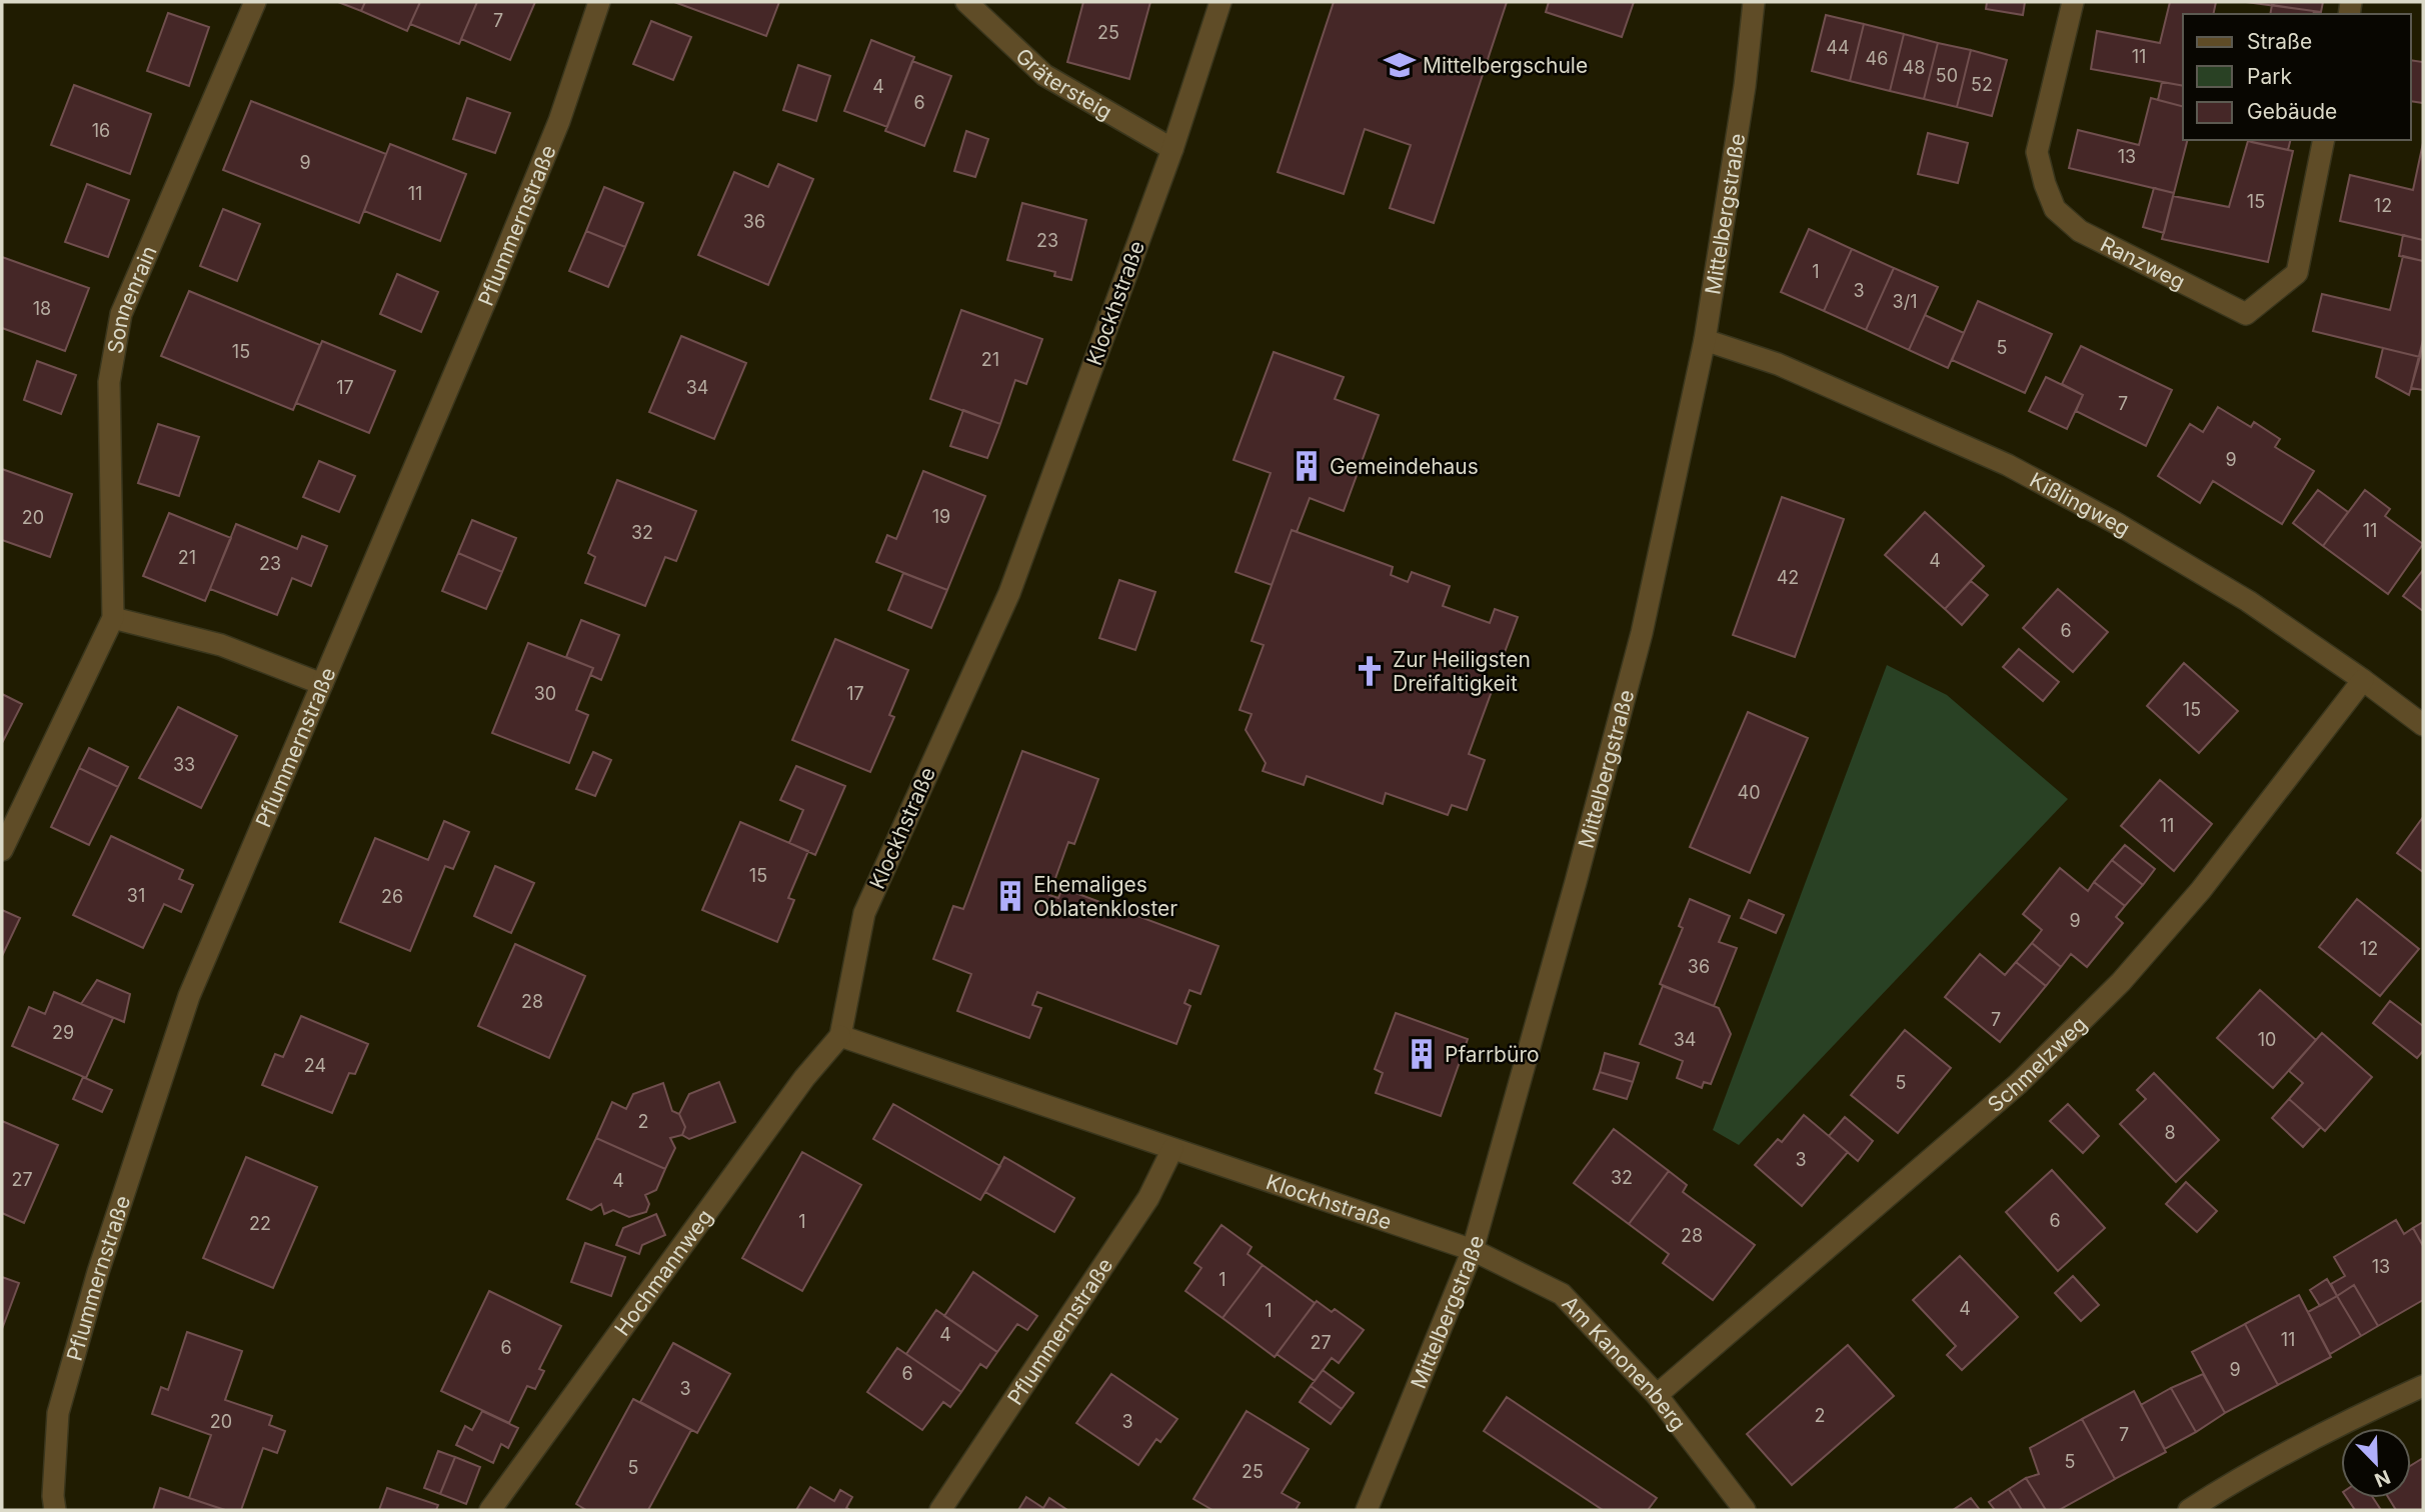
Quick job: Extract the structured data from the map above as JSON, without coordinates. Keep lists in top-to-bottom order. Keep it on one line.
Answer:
{"streets":{"street":["Grätersteig","Mittelbergstraße","Pflummernstraße","Ranzweg","Sonnenrain","Klockhstraße","Kißlingweg","Schmelzweg","Hochmannweg","Am Kanonenberg"]},"crossings":[["Grätersteig","Klockhstraße"],["Mittelbergstraße","Klockhstraße"],["Mittelbergstraße","Kißlingweg"],["Mittelbergstraße","Am Kanonenberg"],["Pflummernstraße","Klockhstraße"],["Klockhstraße","Hochmannweg"],["Klockhstraße","Am Kanonenberg"],["Kißlingweg","Schmelzweg"],["Schmelzweg","Am Kanonenberg"]],"places":{"school or university":["Mittelbergschule"],"building":["Gemeindehaus","Ehemaliges Oblatenkloster","Pfarrbüro"],"church":["Zur Heiligsten Dreifaltigkeit"]},"house_numbers":["7","25","44","11","46","48","50","52","4","6","16","13","9","11","15","12","36","23","1","3","3/1","18","5","15","21","17","34","7","9","19","20","11","32","21","4","23","42","6","30","17","15","33","40","11","15","31","26","9","12","36","28","7","29","34","10","24","5","2","8","3","32","27","4","6","1","22","28","13","1","4","1","4","11","27","6","9","6","3","2","20","3","7","5","5","25"],"legend":["Straße","Park","Gebäude"],"north":"bottom right"}
